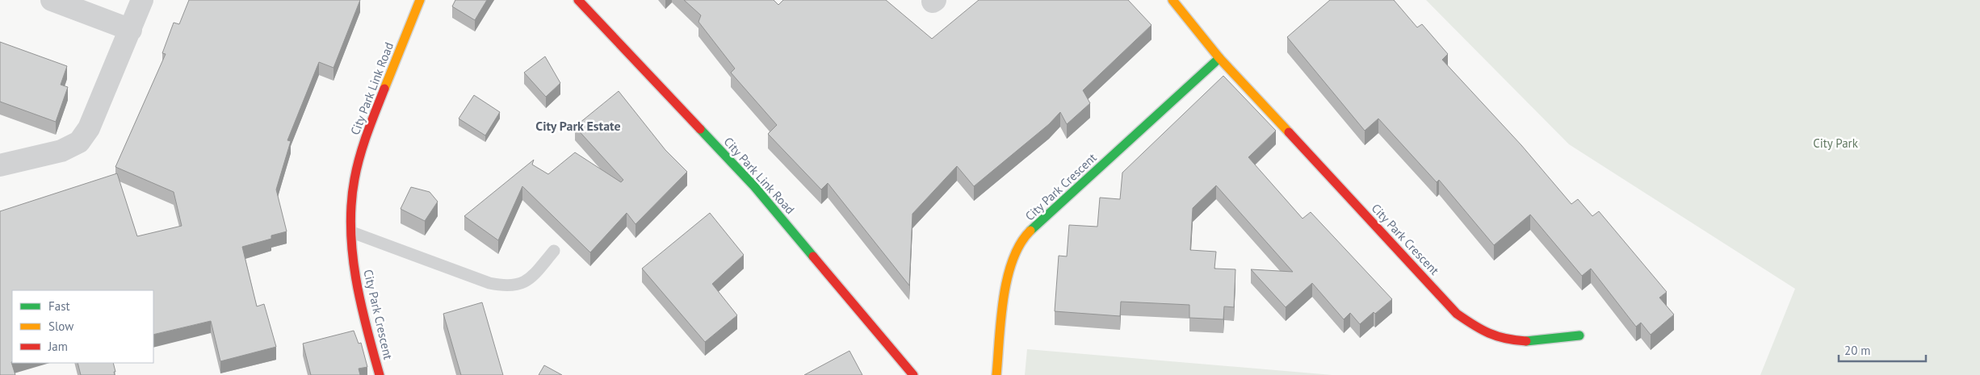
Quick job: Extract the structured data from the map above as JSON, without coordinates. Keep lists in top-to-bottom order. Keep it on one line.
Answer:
{"streets":{"street":["City Park Link Road","City Park Crescent"]},"crossings":[["City Park Link Road","City Park Crescent"]],"districts":["City Park Estate"],"parks":["City Park"],"legend":["Fast","Slow","Jam"],"scale_bar":"20 m"}
